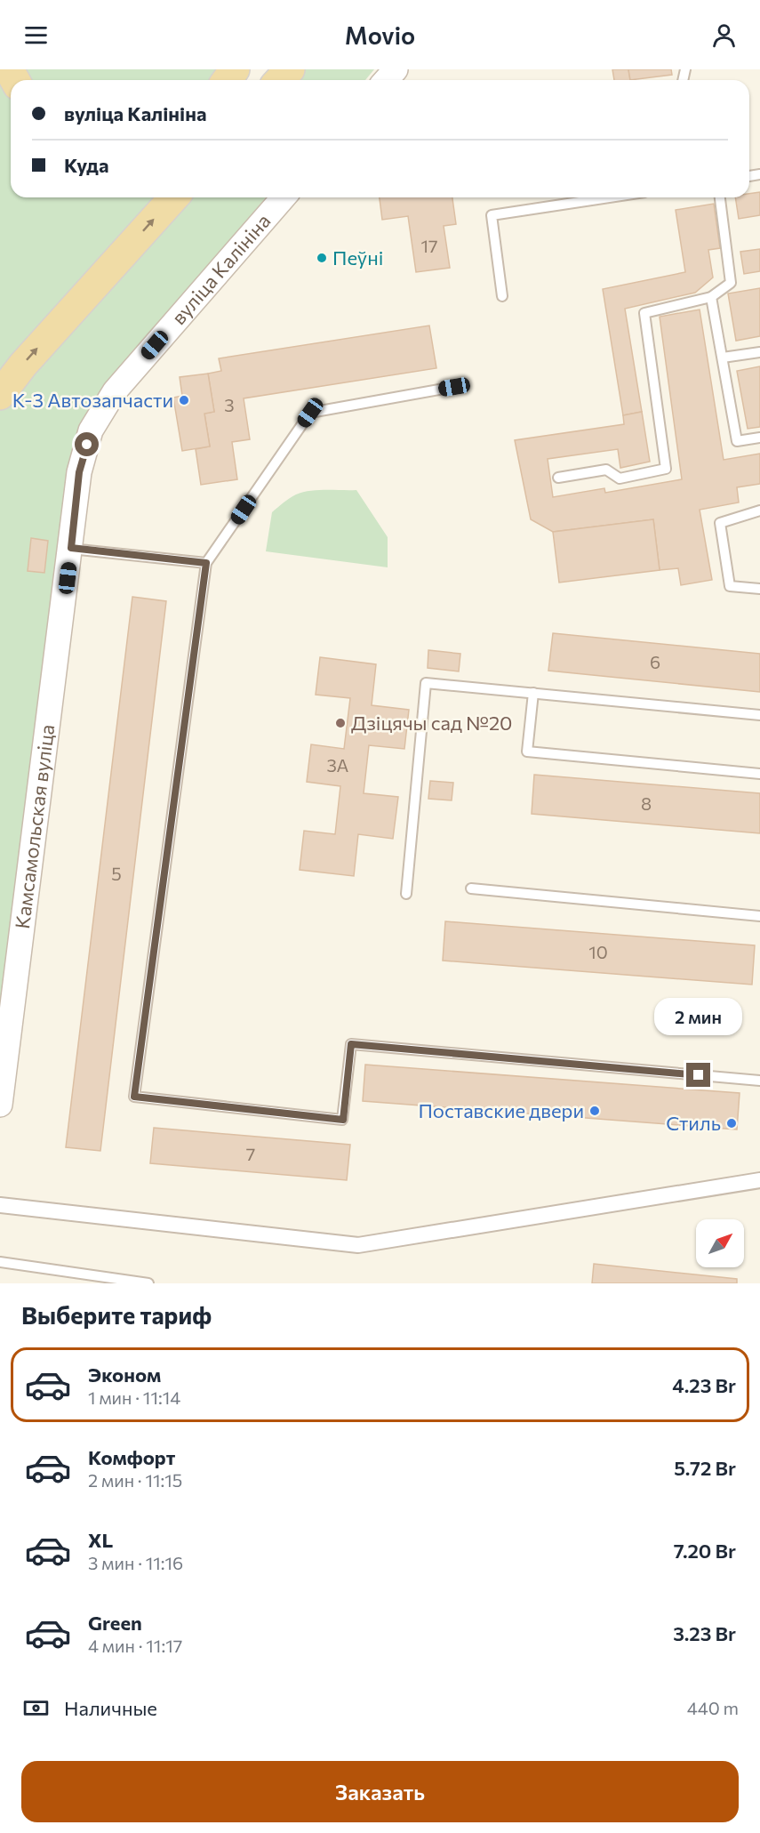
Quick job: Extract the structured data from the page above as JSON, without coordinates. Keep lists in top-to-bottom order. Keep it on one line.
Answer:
{"streets":{"street":["вуліца Калініна","Камсамольская вуліца"]},"crossings":[["вуліца Калініна","Камсамольская вуліца"]],"places":["Пеўні","К-3 Автозапчасти","Дзіцячы сад №20","Поставские двери","Стиль"],"house_numbers":["17","3","6","3А","8","5","10","7"],"north":"top right","page":{"header":"Movio","banner":["вуліца Калініна","Куда"],"bubble":"2 мин","heading":"Выберите тариф","list":[{"name":"Эконом","note":"1 мин · 11:14","value":"4.23 Br"},{"name":"Комфорт","note":"2 мин · 11:15","value":"5.72 Br"},{"name":"XL","note":"3 мин · 11:16","value":"7.20 Br"},{"name":"Green","note":"4 мин · 11:17","value":"3.23 Br"}],"pay":["Наличные","440 m"],"buttons":"Заказать"}}
